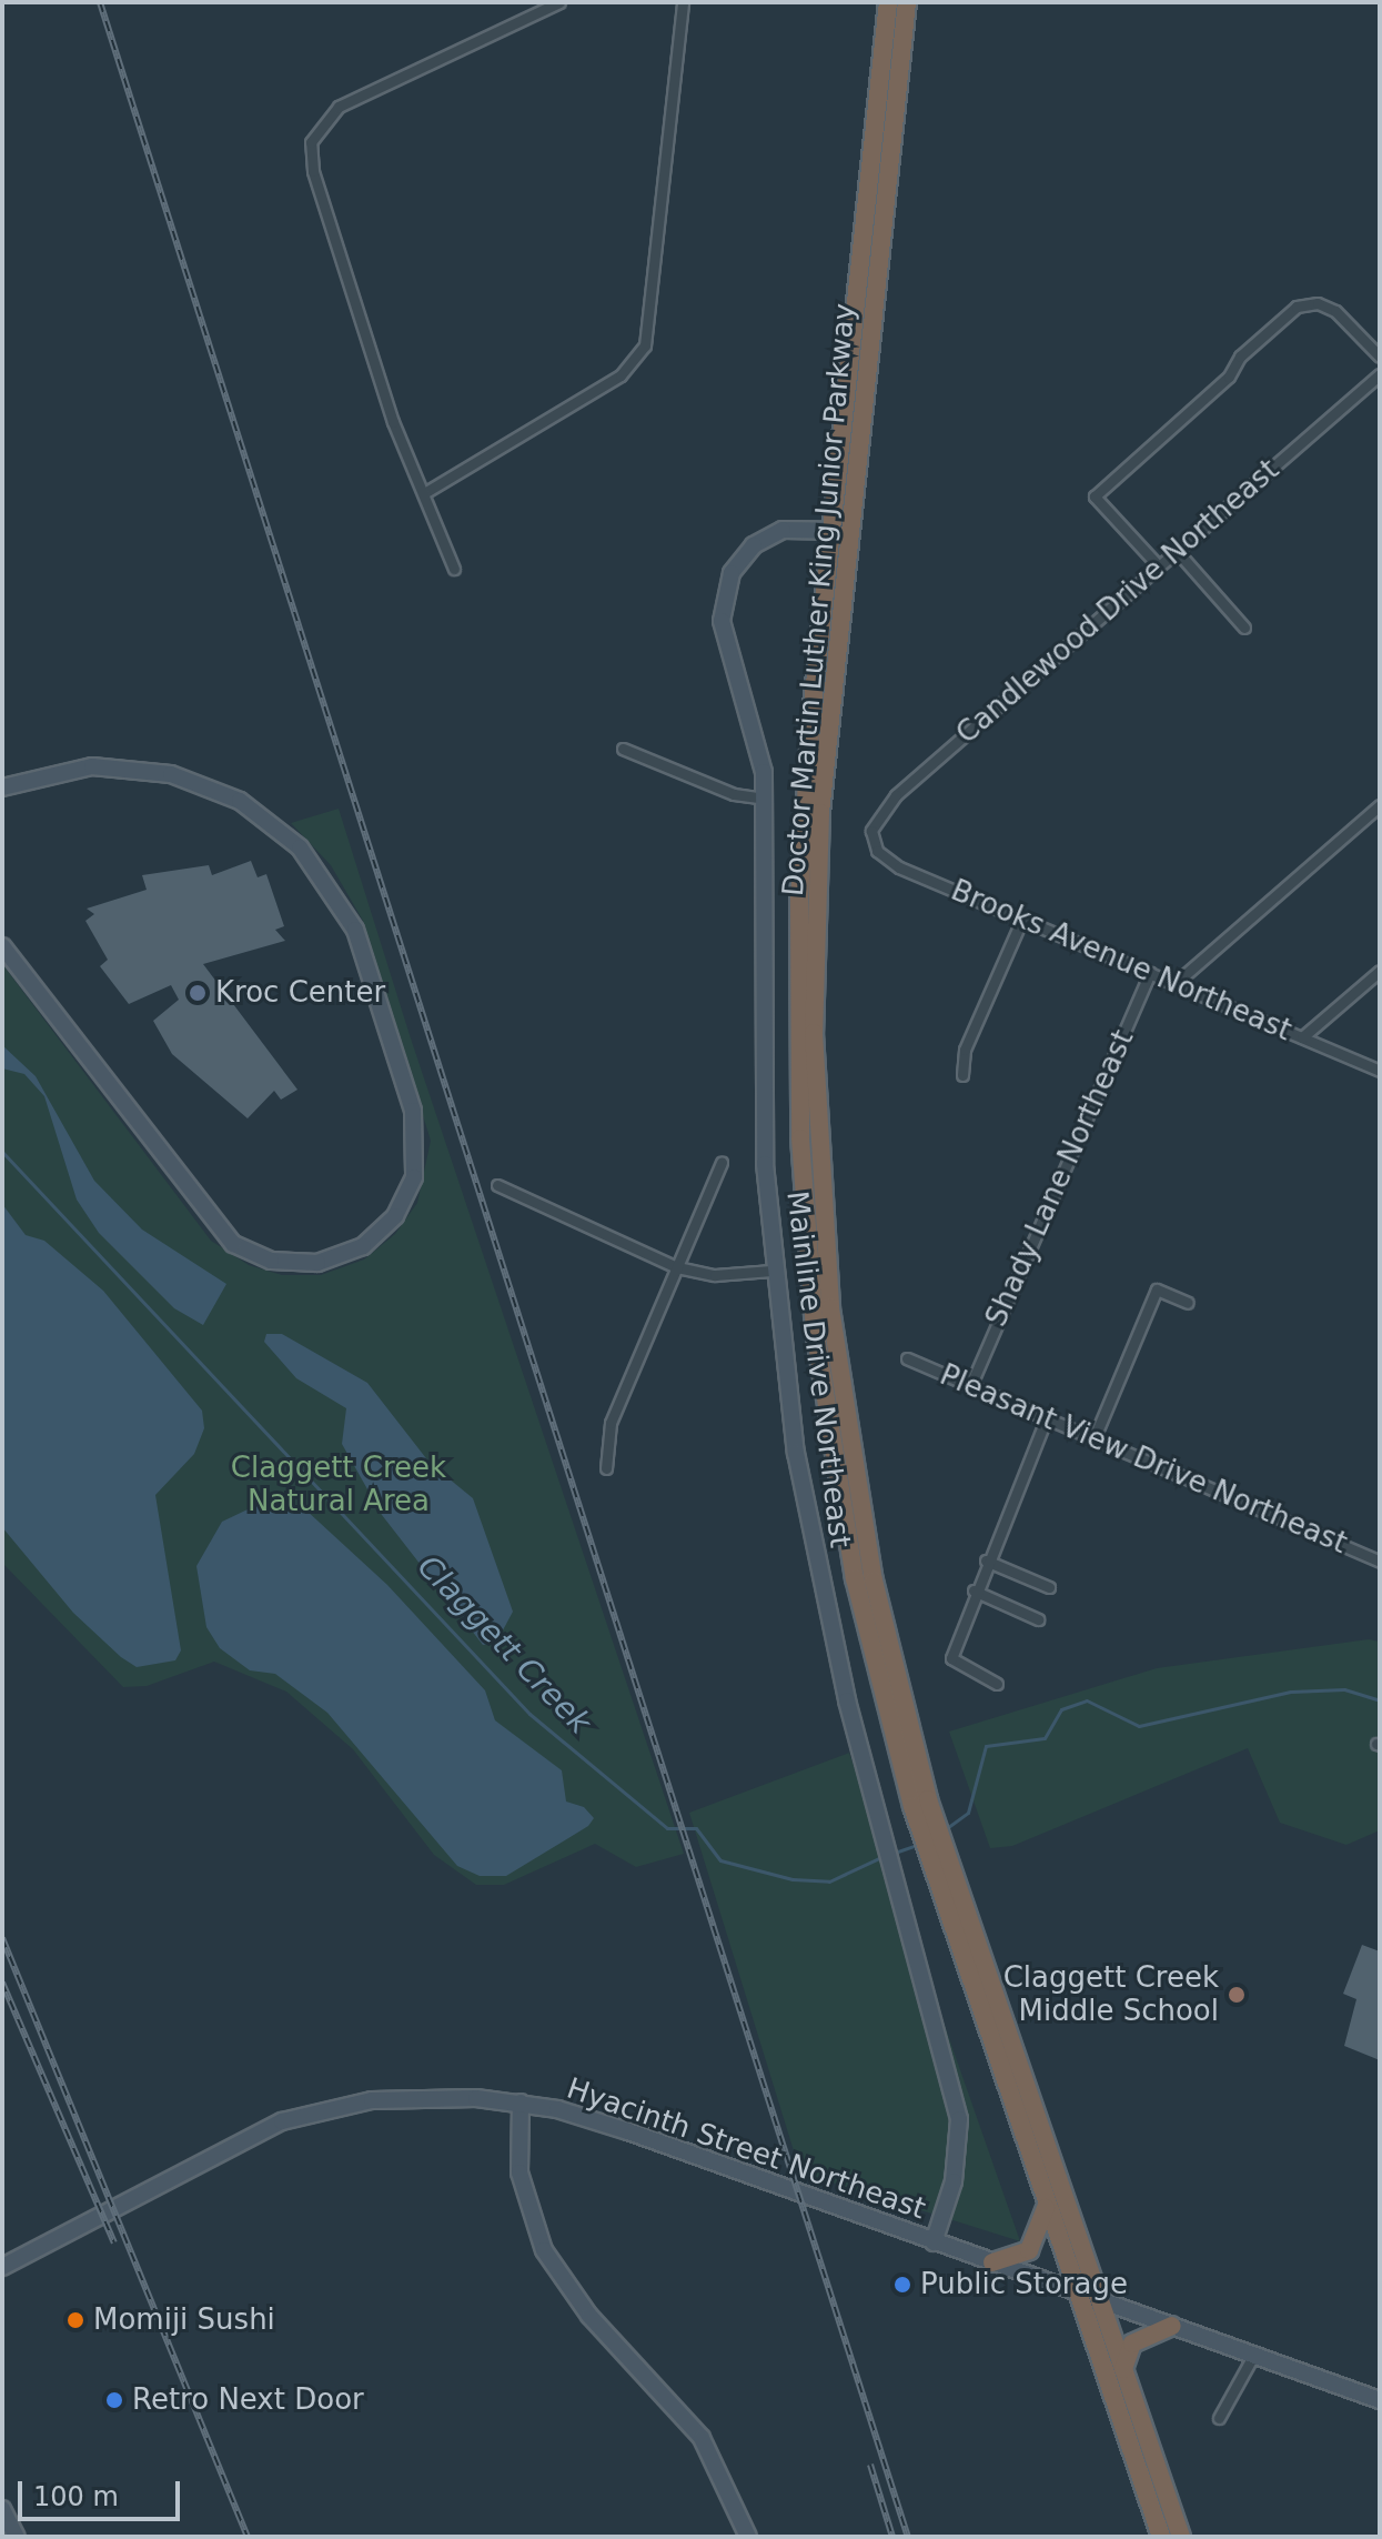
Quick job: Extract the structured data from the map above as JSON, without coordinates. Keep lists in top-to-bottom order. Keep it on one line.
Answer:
{"streets":{"highway":["Doctor Martin Luther King Junior Parkway"],"street":["Candlewood Drive Northeast","Brooks Avenue Northeast","Shady Lane Northeast","Mainline Drive Northeast","Pleasant View Drive Northeast","Hyacinth Street Northeast"]},"crossings":[["Doctor Martin Luther King Junior Parkway","Mainline Drive Northeast"],["Doctor Martin Luther King Junior Parkway","Hyacinth Street Northeast"],["Candlewood Drive Northeast","Brooks Avenue Northeast"],["Brooks Avenue Northeast","Shady Lane Northeast"],["Shady Lane Northeast","Pleasant View Drive Northeast"],["Mainline Drive Northeast","Hyacinth Street Northeast"]],"water":["Claggett Creek"],"parks":["Claggett Creek Natural Area"],"places":["Kroc Center","Claggett Creek Middle School","Public Storage","Momiji Sushi","Retro Next Door"],"scale_bar":"100 m"}
